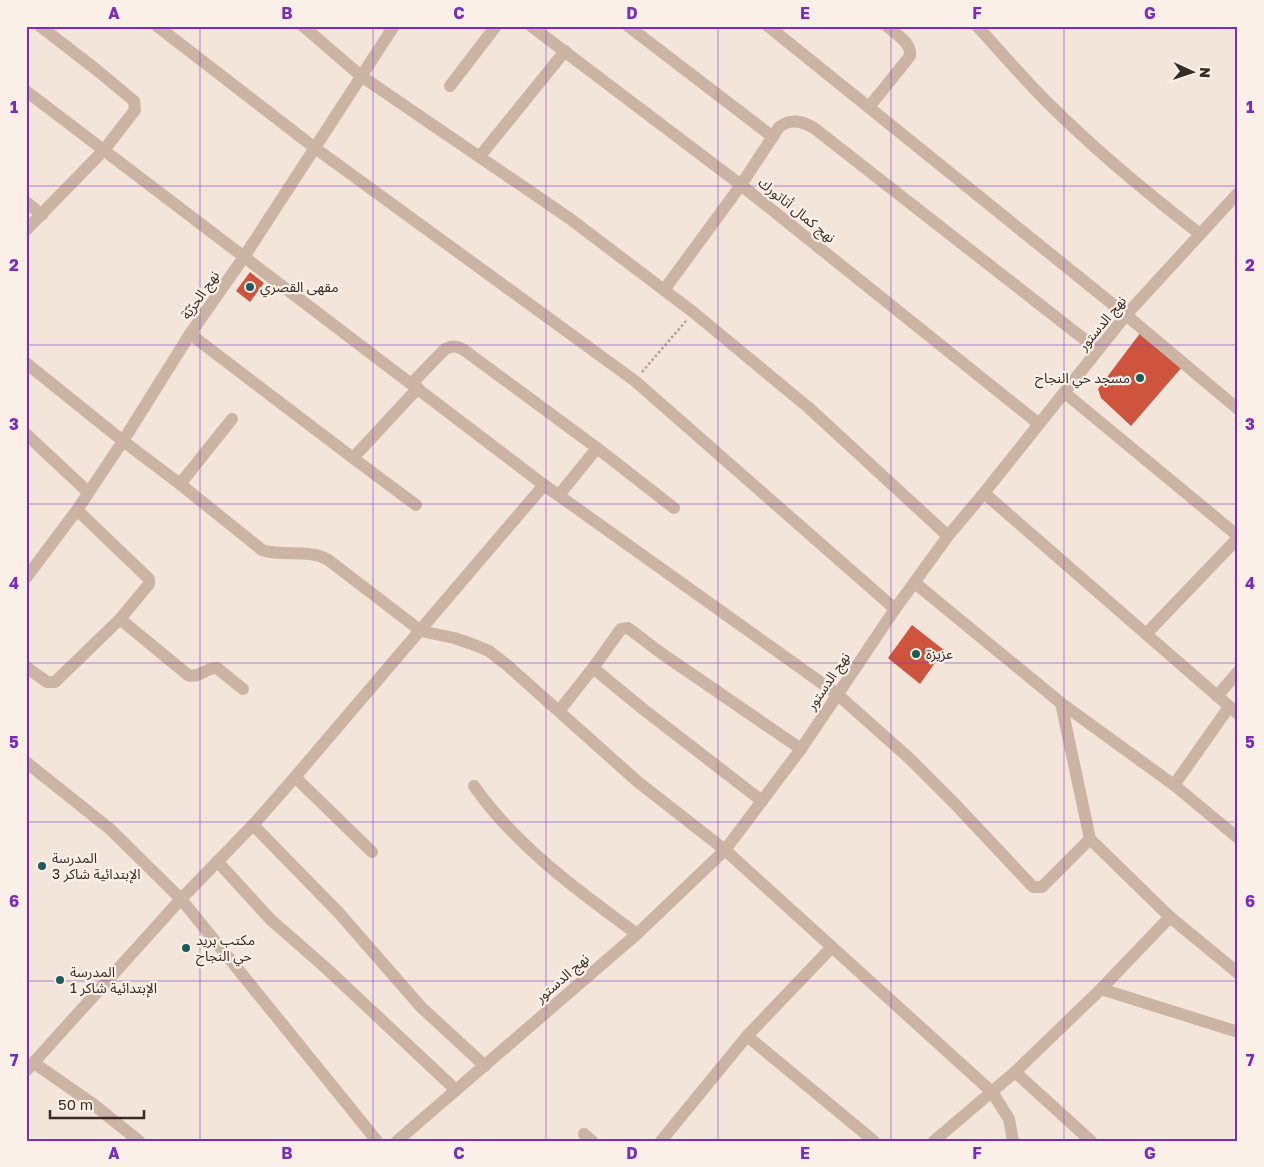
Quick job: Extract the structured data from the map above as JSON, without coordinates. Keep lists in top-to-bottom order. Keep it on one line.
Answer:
{"streets":{"street":["نهج كمال أتاتورك","نهج الحرّيّة","نهج الدستور"]},"crossings":[["نهج كمال أتاتورك","نهج الدستور"]],"places":["مقهى القصري","مسجد حي النجاح","عزيزة","المدرسة الإبتدائية شاكر 3","مكتب بريد حي النجاح","المدرسة الإبتدائية شاكر 1"],"scale_bar":"50 m","north":"right","grid":{"columns":["A","B","C","D","E","F","G"],"rows":["1","2","3","4","5","6","7"]}}
